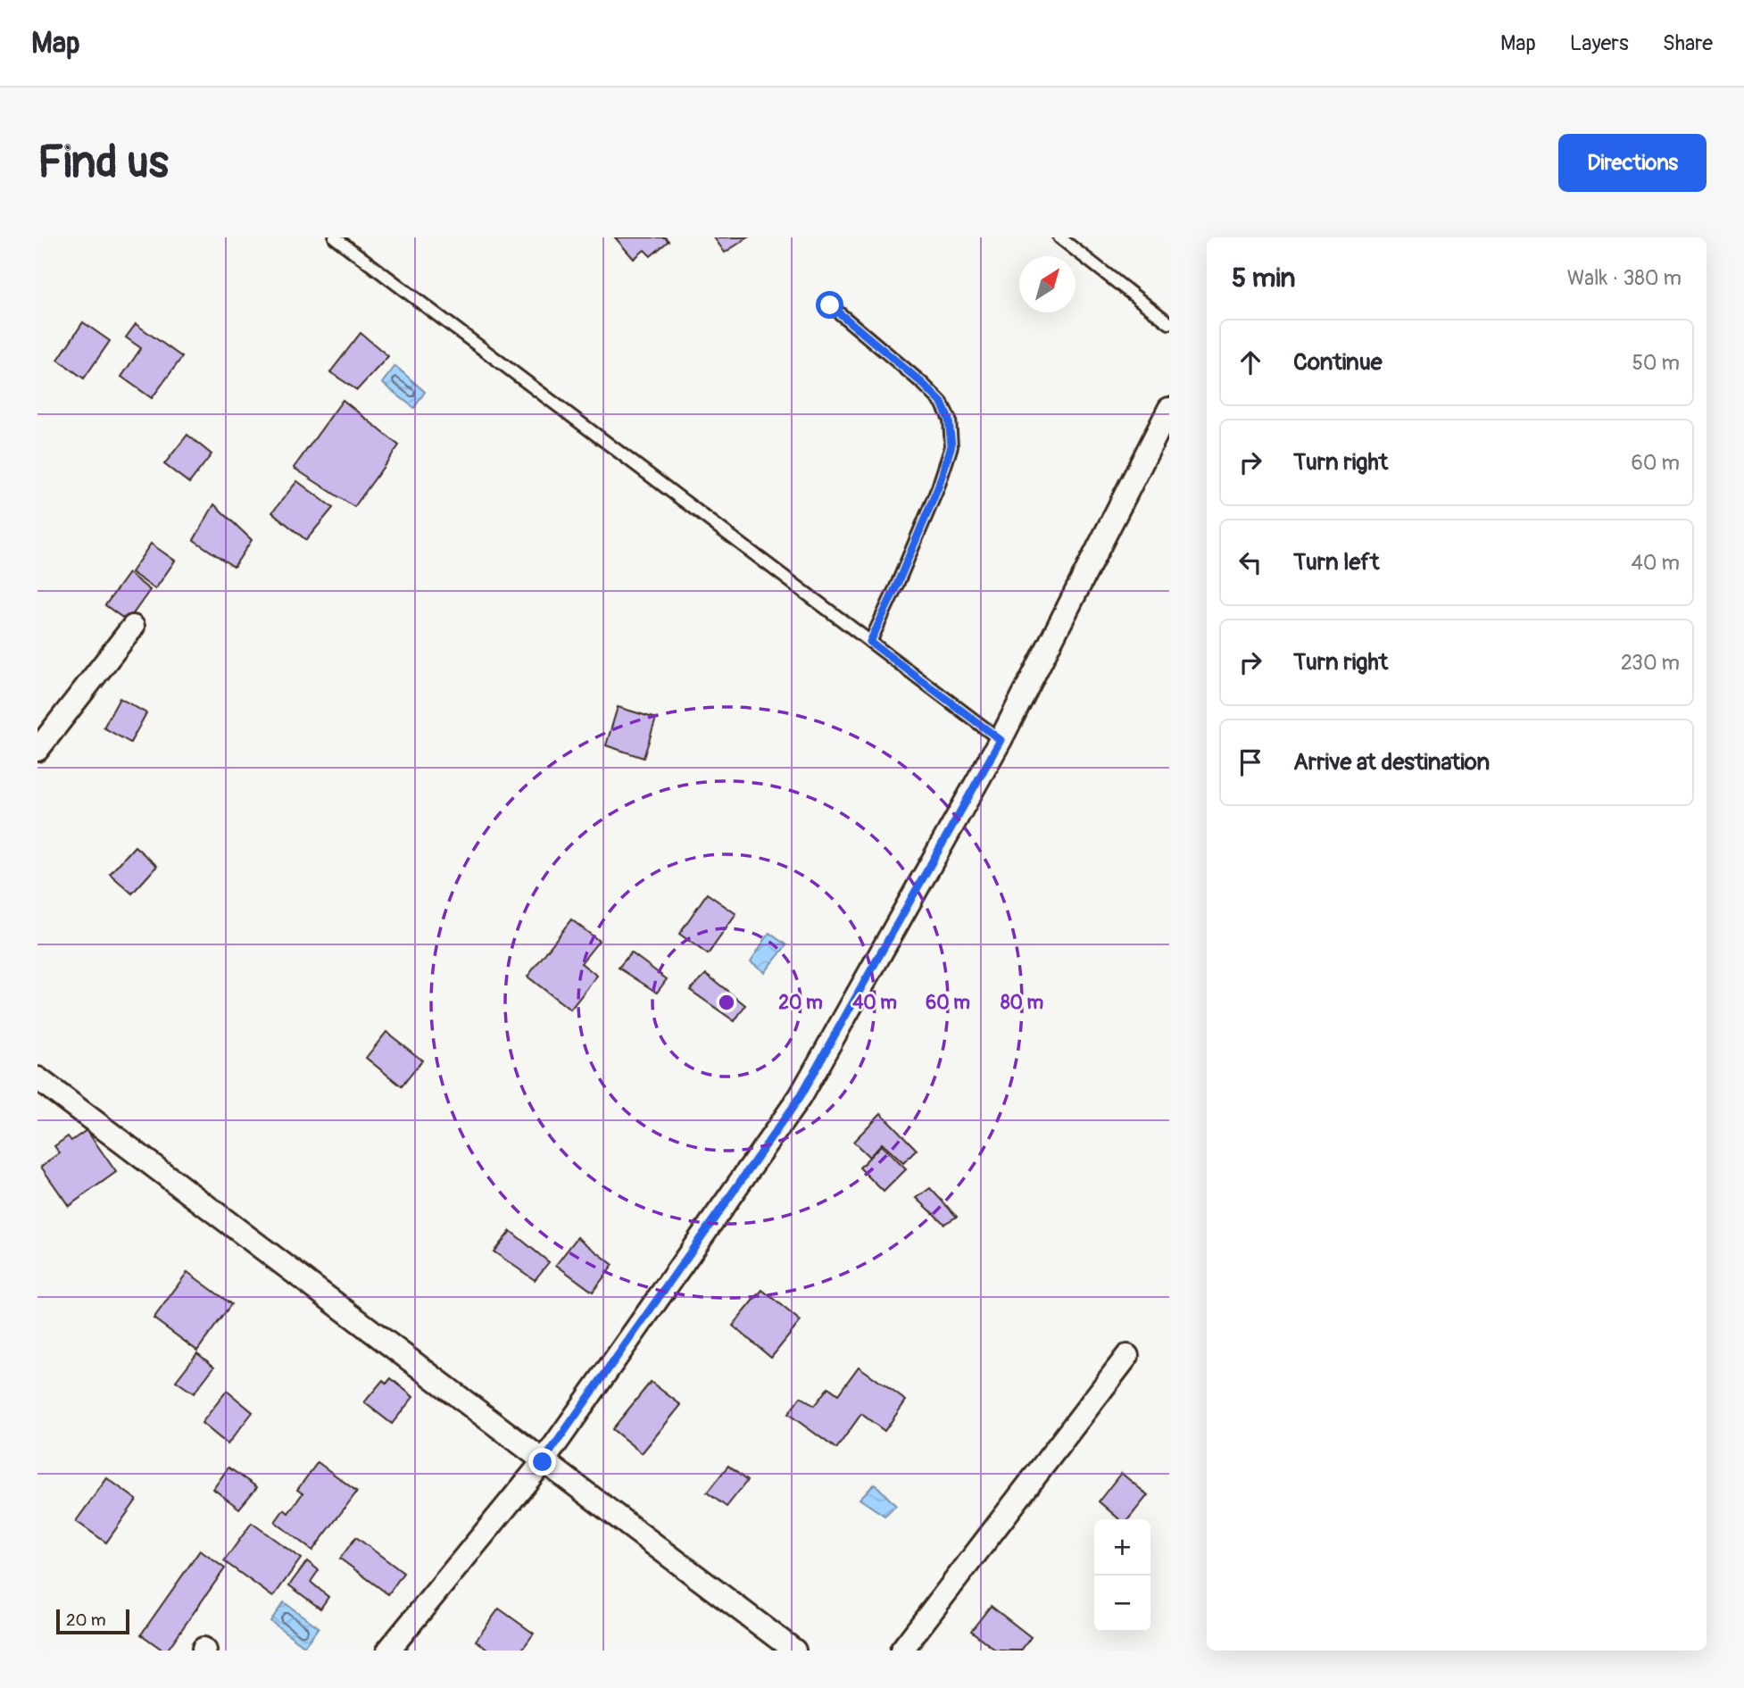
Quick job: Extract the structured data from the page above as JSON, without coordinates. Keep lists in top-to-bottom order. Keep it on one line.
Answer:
{"scale_bar":"20 m","north":"top right","page":{"header":"Map","nav":["Map","Layers","Share"],"buttons":"Directions","title":"Find us","heading":["5 min","Walk · 380 m"],"list":[["Continue","50 m"],["Turn right","60 m"],["Turn left","40 m"],["Turn right","230 m"],"Arrive at destination"],"map_buttons":["+","−"],"scale":"20 m"},"rings":["20 m","40 m","60 m","80 m"]}
